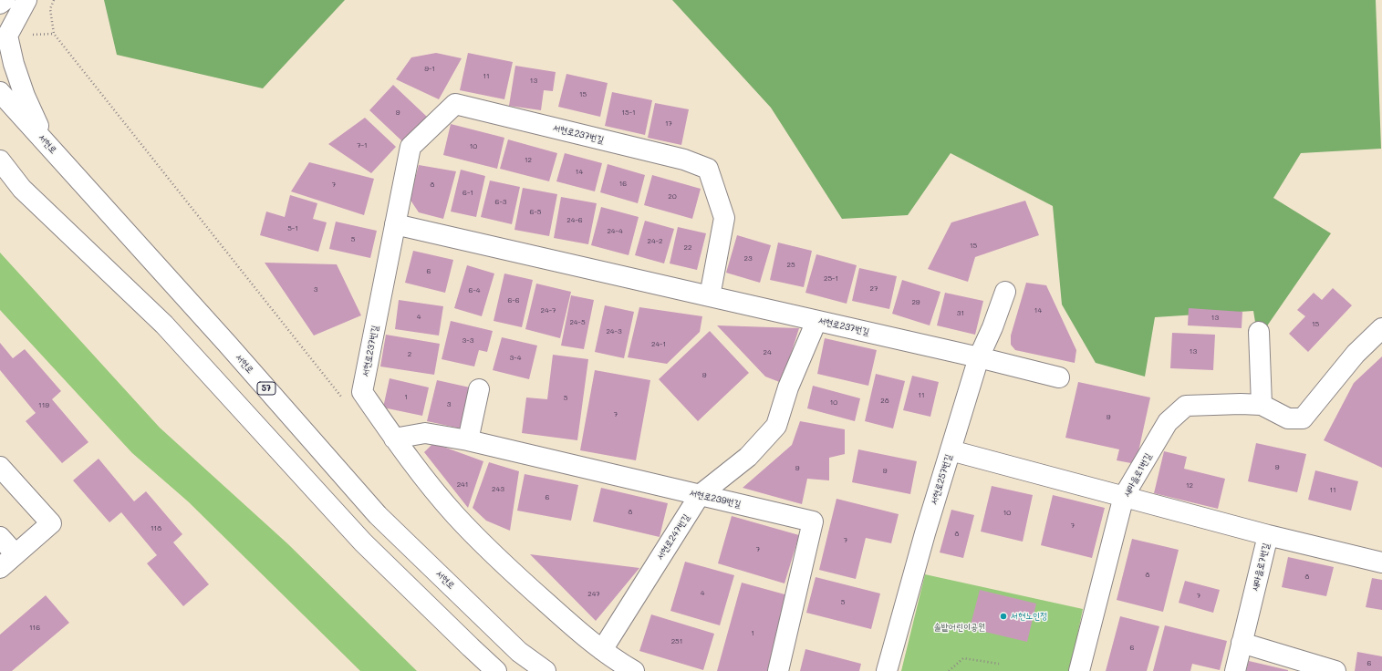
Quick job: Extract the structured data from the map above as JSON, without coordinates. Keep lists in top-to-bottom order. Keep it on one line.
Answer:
{"streets":{"street":["서현로237번길","서현로","57","새마을로1번길","서현로257번길","서현로239번길","서현로247번길","새마을로7번길"]},"crossings":[["서현로237번길","서현로257번길"],["서현로237번길","서현로239번길"],["서현로237번길","서현로247번길"],["서현로239번길","서현로247번길"]],"parks":["솔밭어린이공원"],"places":["서현노인정"],"house_numbers":["9-1","11","13","15","9","15-1","17","7-1","10","12","14","16","7","8","6-1","20","6-3","6-5","24-6","5-1","24-4","5","24-2","15","22","23","25","6","25-1","27","3","6-4","6-6","29","24-7","14","31","4","13","24-5","15","24-3","3-3","24-1","13","24","2","3-4","9","11","1","5","28","10","3","119","7","9","9","9","9","241","12","243","11","6","8","10","7","118","8","7","7","8","8","4","247","7","5","116","1","251","6","6"]}
